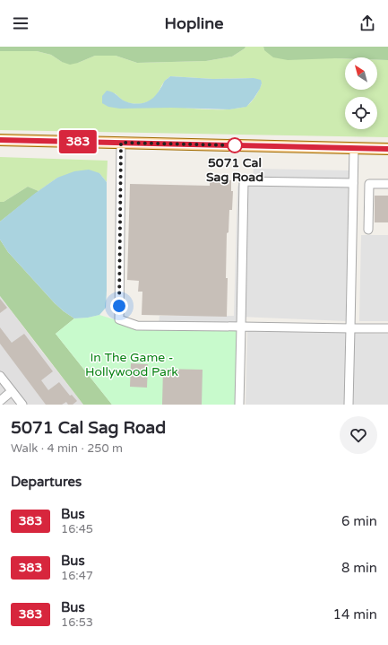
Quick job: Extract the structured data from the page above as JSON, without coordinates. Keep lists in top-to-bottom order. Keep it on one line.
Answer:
{"parks":["In The Game - Hollywood Park"],"places":["5071 Cal Sag Road"],"lines":["bus line 383"],"north":"top left","page":{"header":"Hopline","on_map":"383","heading":[["5071 Cal Sag Road","Walk · 4 min · 250 m"],"Departures"],"list":[{"mark":"383","name":"Bus","note":"16:45","value":"6 min"},{"mark":"383","name":"Bus","note":"16:47","value":"8 min"},{"mark":"383","name":"Bus","note":"16:53","value":"14 min"}]}}
